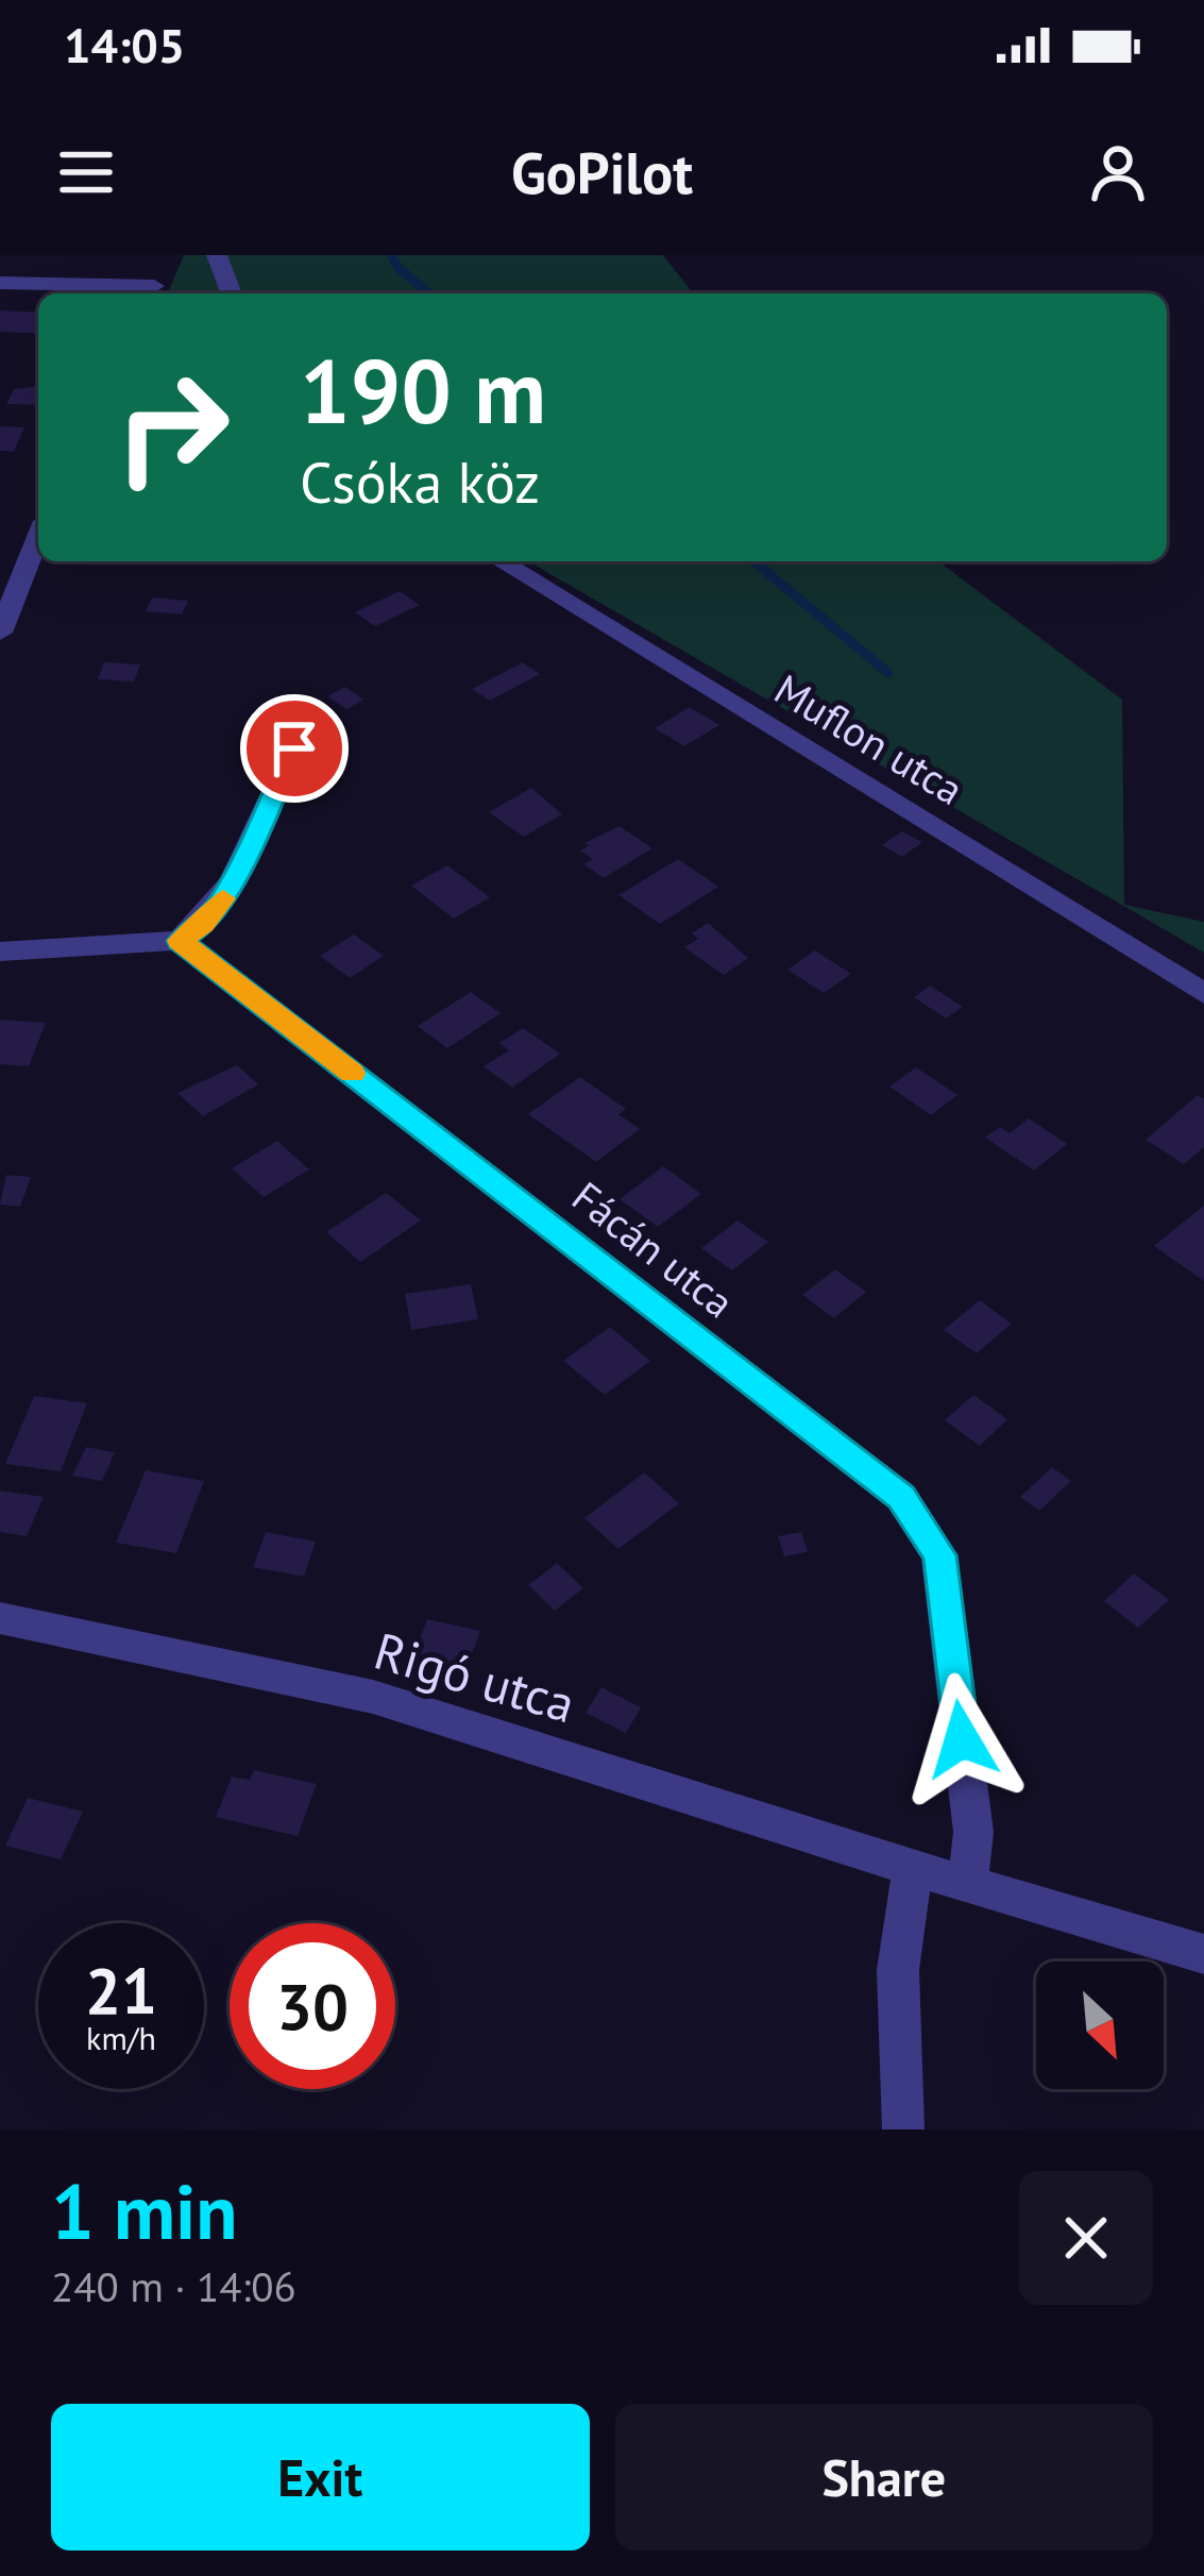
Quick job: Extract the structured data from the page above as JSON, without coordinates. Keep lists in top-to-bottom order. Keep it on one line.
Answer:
{"streets":{"street":["Muflon utca","Fácán utca","Rigó utca"]},"crossings":[["Fácán utca","Rigó utca"]],"north":"bottom right","page":{"status":"14:05","header":"GoPilot","turn":["190 m","Csóka köz"],"speed":"21 km/h","limit":"30","heading":["1 min","240 m · 14:06"],"buttons":["Exit","Share"]}}
